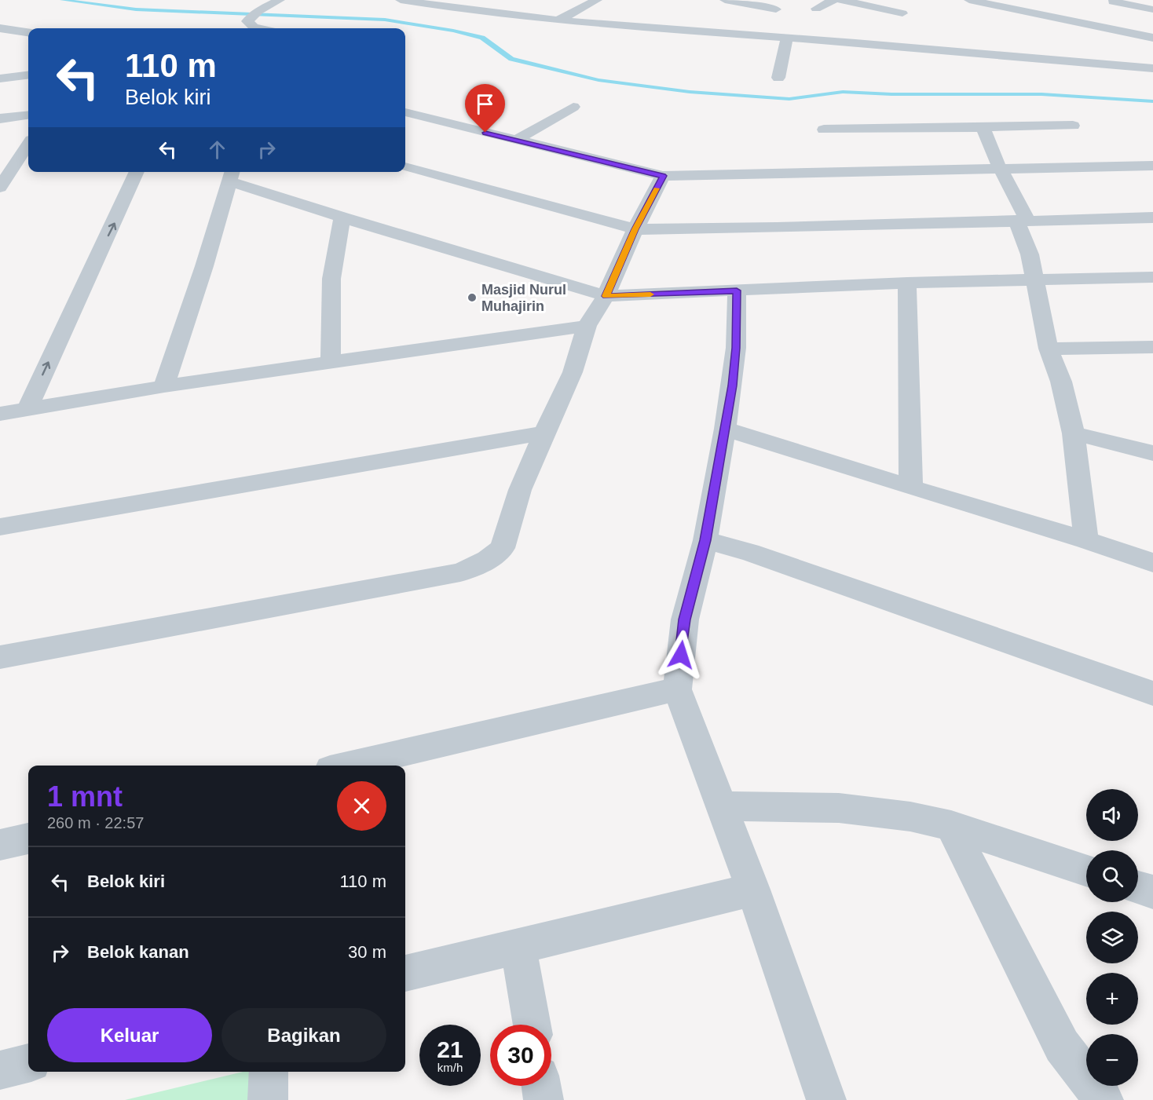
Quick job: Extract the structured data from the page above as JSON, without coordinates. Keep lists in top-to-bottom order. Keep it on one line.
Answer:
{"places":["Masjid Nurul Muhajirin"],"page":{"turn":["110 m","Belok kiri"],"heading":["1 mnt","260 m · 22:57"],"map_buttons":["+","−"],"list":[{"name":"Belok kiri","value":"110 m"},{"name":"Belok kanan","value":"30 m"}],"buttons":["Keluar","Bagikan"],"speed":"21 km/h","limit":"30"}}
